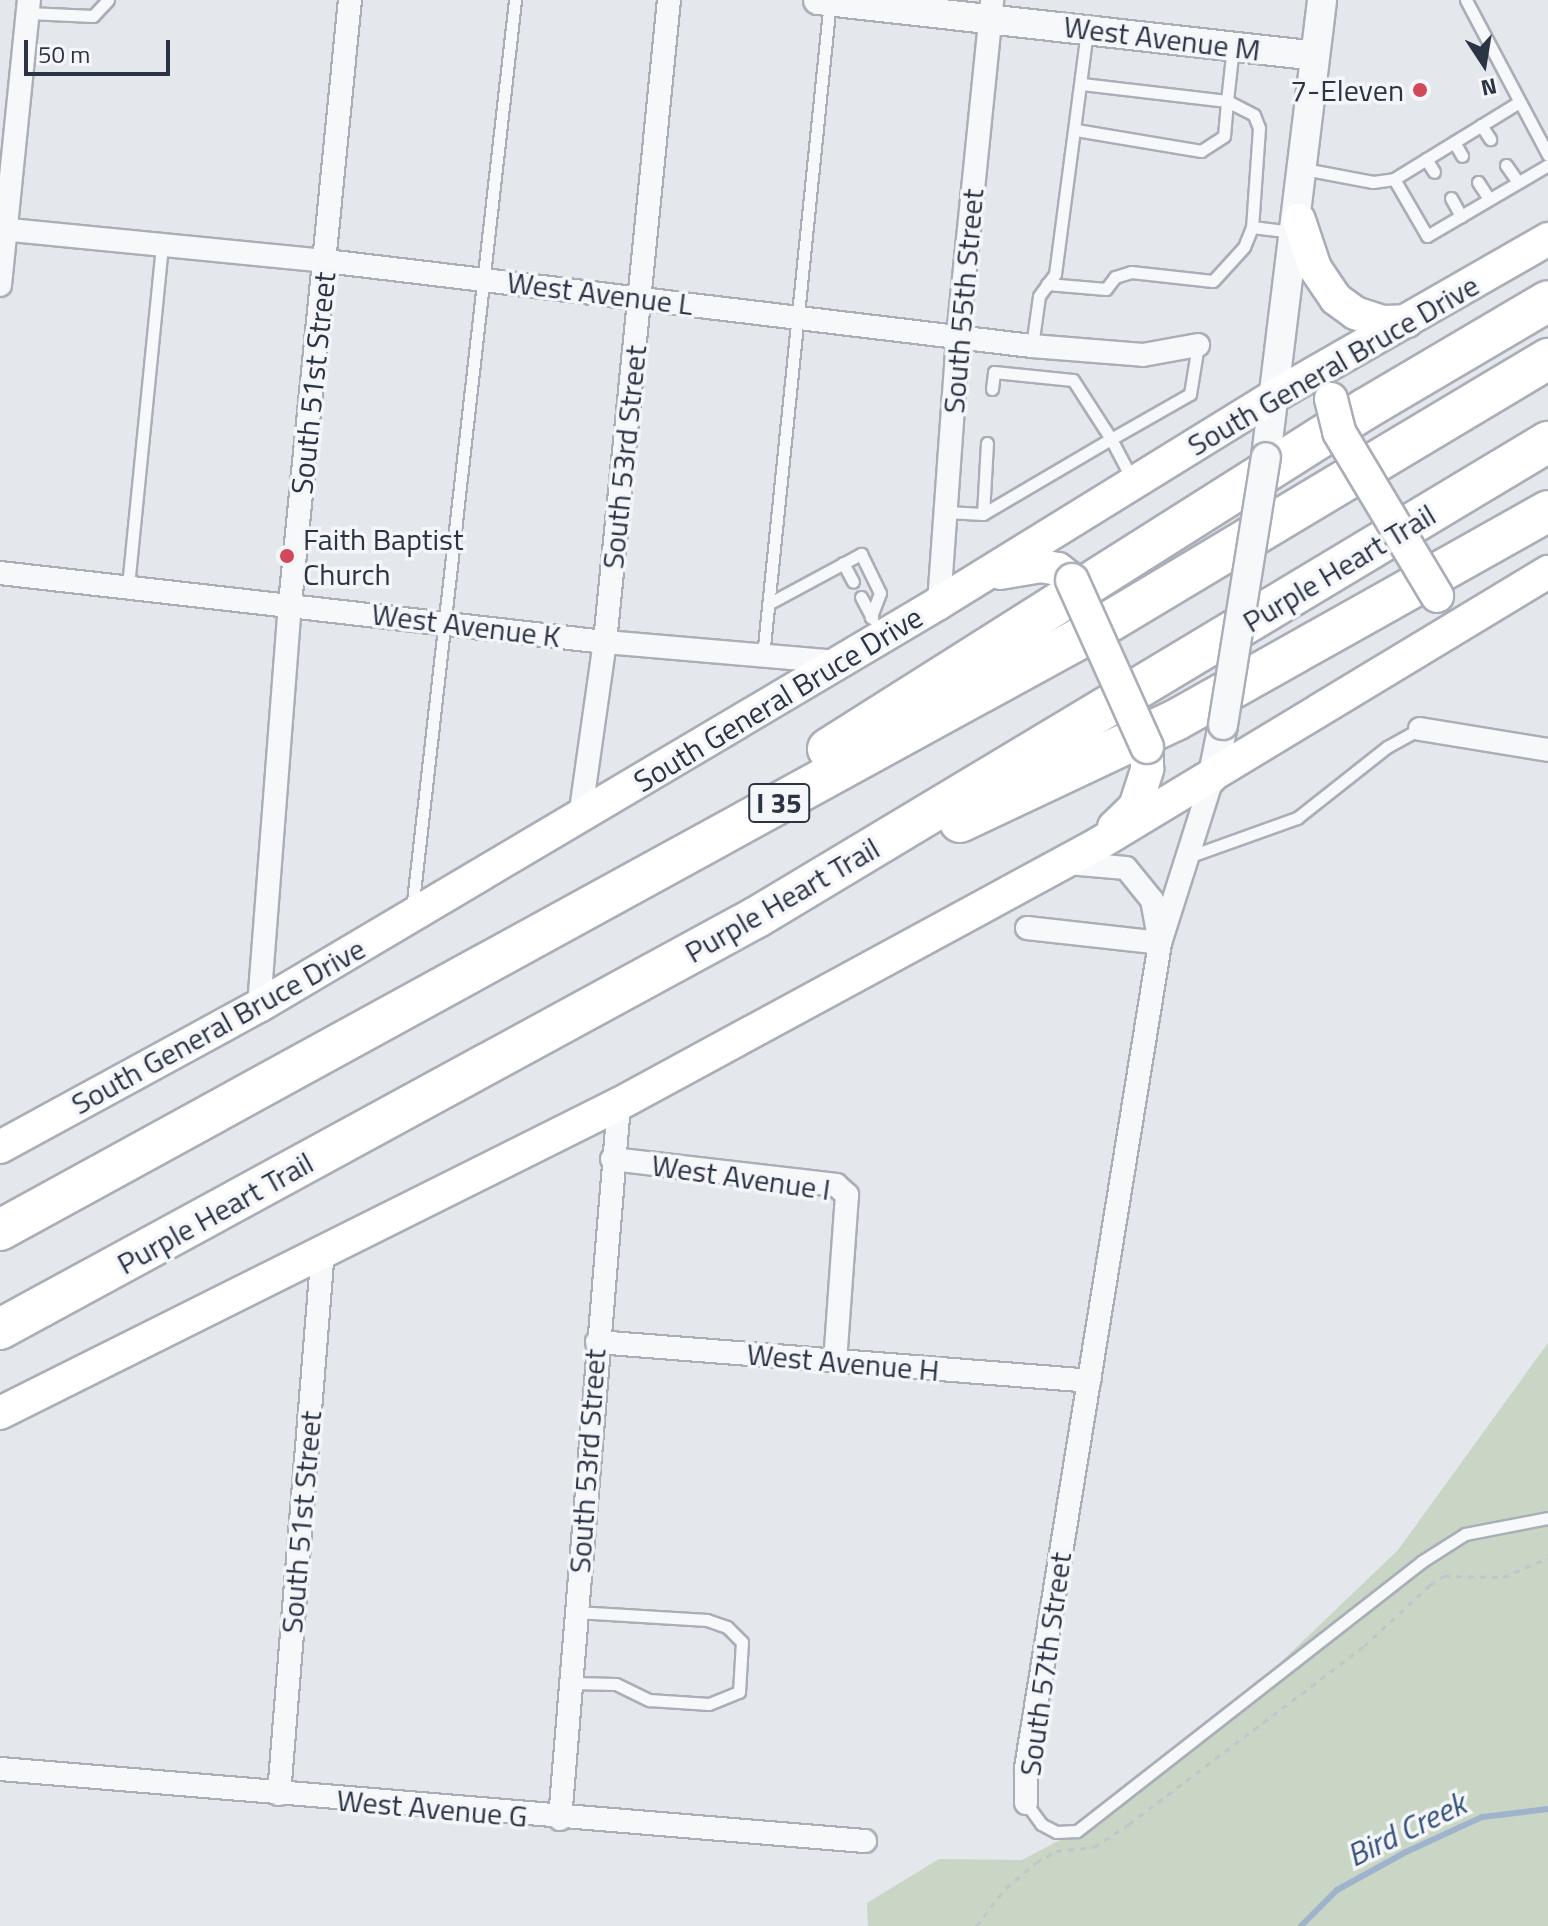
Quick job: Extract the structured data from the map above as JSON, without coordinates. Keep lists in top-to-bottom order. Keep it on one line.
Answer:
{"streets":{"highway":["Purple Heart Trail","I 35"],"main road":["South General Bruce Drive"],"street":["West Avenue M","West Avenue L","South 55th Street","South 51st Street","South 53rd Street","West Avenue K","West Avenue I","West Avenue H","South 57th Street","West Avenue G"]},"crossings":[["West Avenue M","South 55th Street"],["West Avenue M","South 57th Street"],["West Avenue L","South 55th Street"],["West Avenue L","South 51st Street"],["West Avenue L","South 53rd Street"],["South 55th Street","South General Bruce Drive"],["South General Bruce Drive","South 51st Street"],["South General Bruce Drive","South 53rd Street"],["South General Bruce Drive","West Avenue K"],["South General Bruce Drive","South 57th Street"],["South 51st Street","West Avenue K"],["South 51st Street","West Avenue G"],["South 53rd Street","West Avenue K"],["South 53rd Street","West Avenue I"],["South 53rd Street","West Avenue H"],["South 53rd Street","West Avenue G"],["West Avenue I","West Avenue H"],["West Avenue H","South 57th Street"]],"water":["Bird Creek"],"places":["7-Eleven","Faith Baptist Church"],"scale_bar":"50 m","north":"bottom"}
